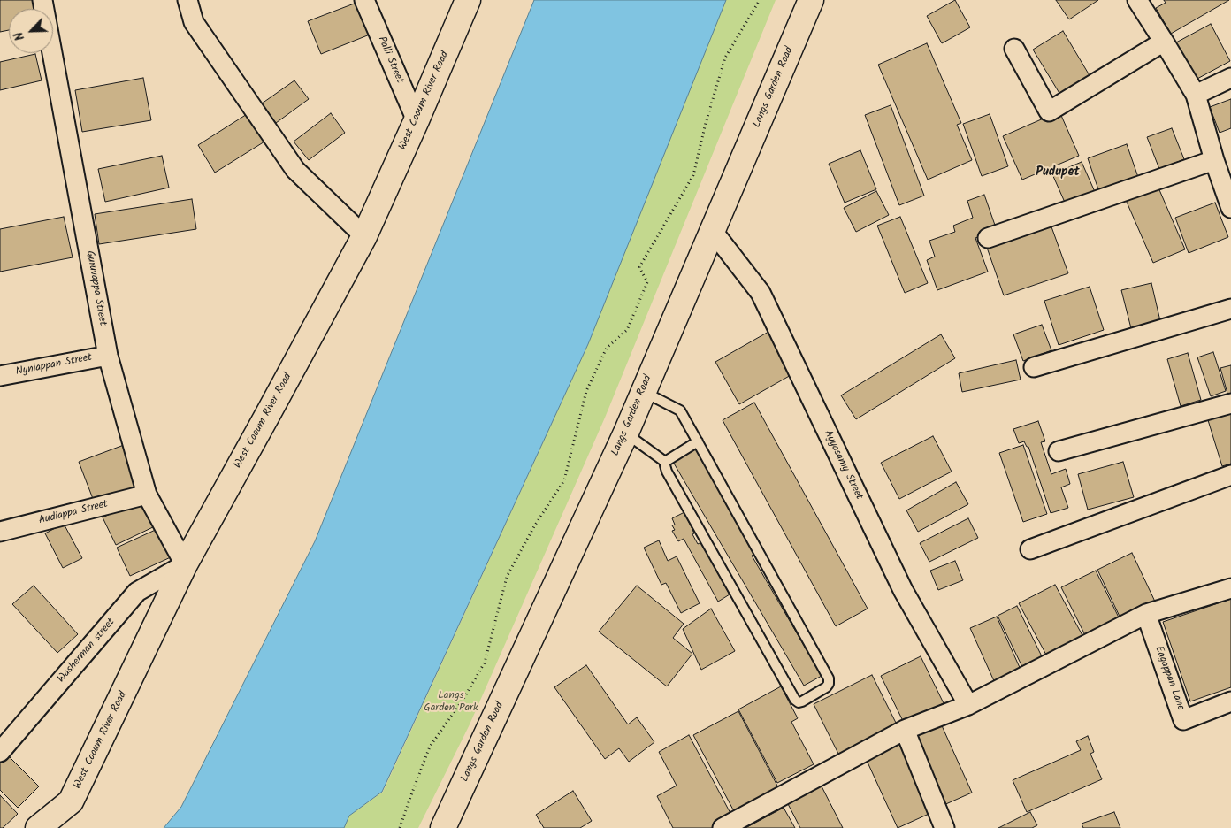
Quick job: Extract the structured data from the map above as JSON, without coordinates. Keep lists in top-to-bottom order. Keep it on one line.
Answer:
{"streets":{"street":["Palli Street","Langs Garden Road","West Cooum River Road","Guruvappa Street","Nyniappan Street","Ayyasamy Street","Audiappa Street","Washerman street","Eagappan Lane"]},"crossings":[["Palli Street","West Cooum River Road"],["Langs Garden Road","Ayyasamy Street"],["West Cooum River Road","Guruvappa Street"],["West Cooum River Road","Washerman street"],["Guruvappa Street","Nyniappan Street"],["Guruvappa Street","Audiappa Street"],["Guruvappa Street","Washerman street"]],"districts":["Pudupet"],"parks":["Langs Garden Park"],"north":"bottom left"}
